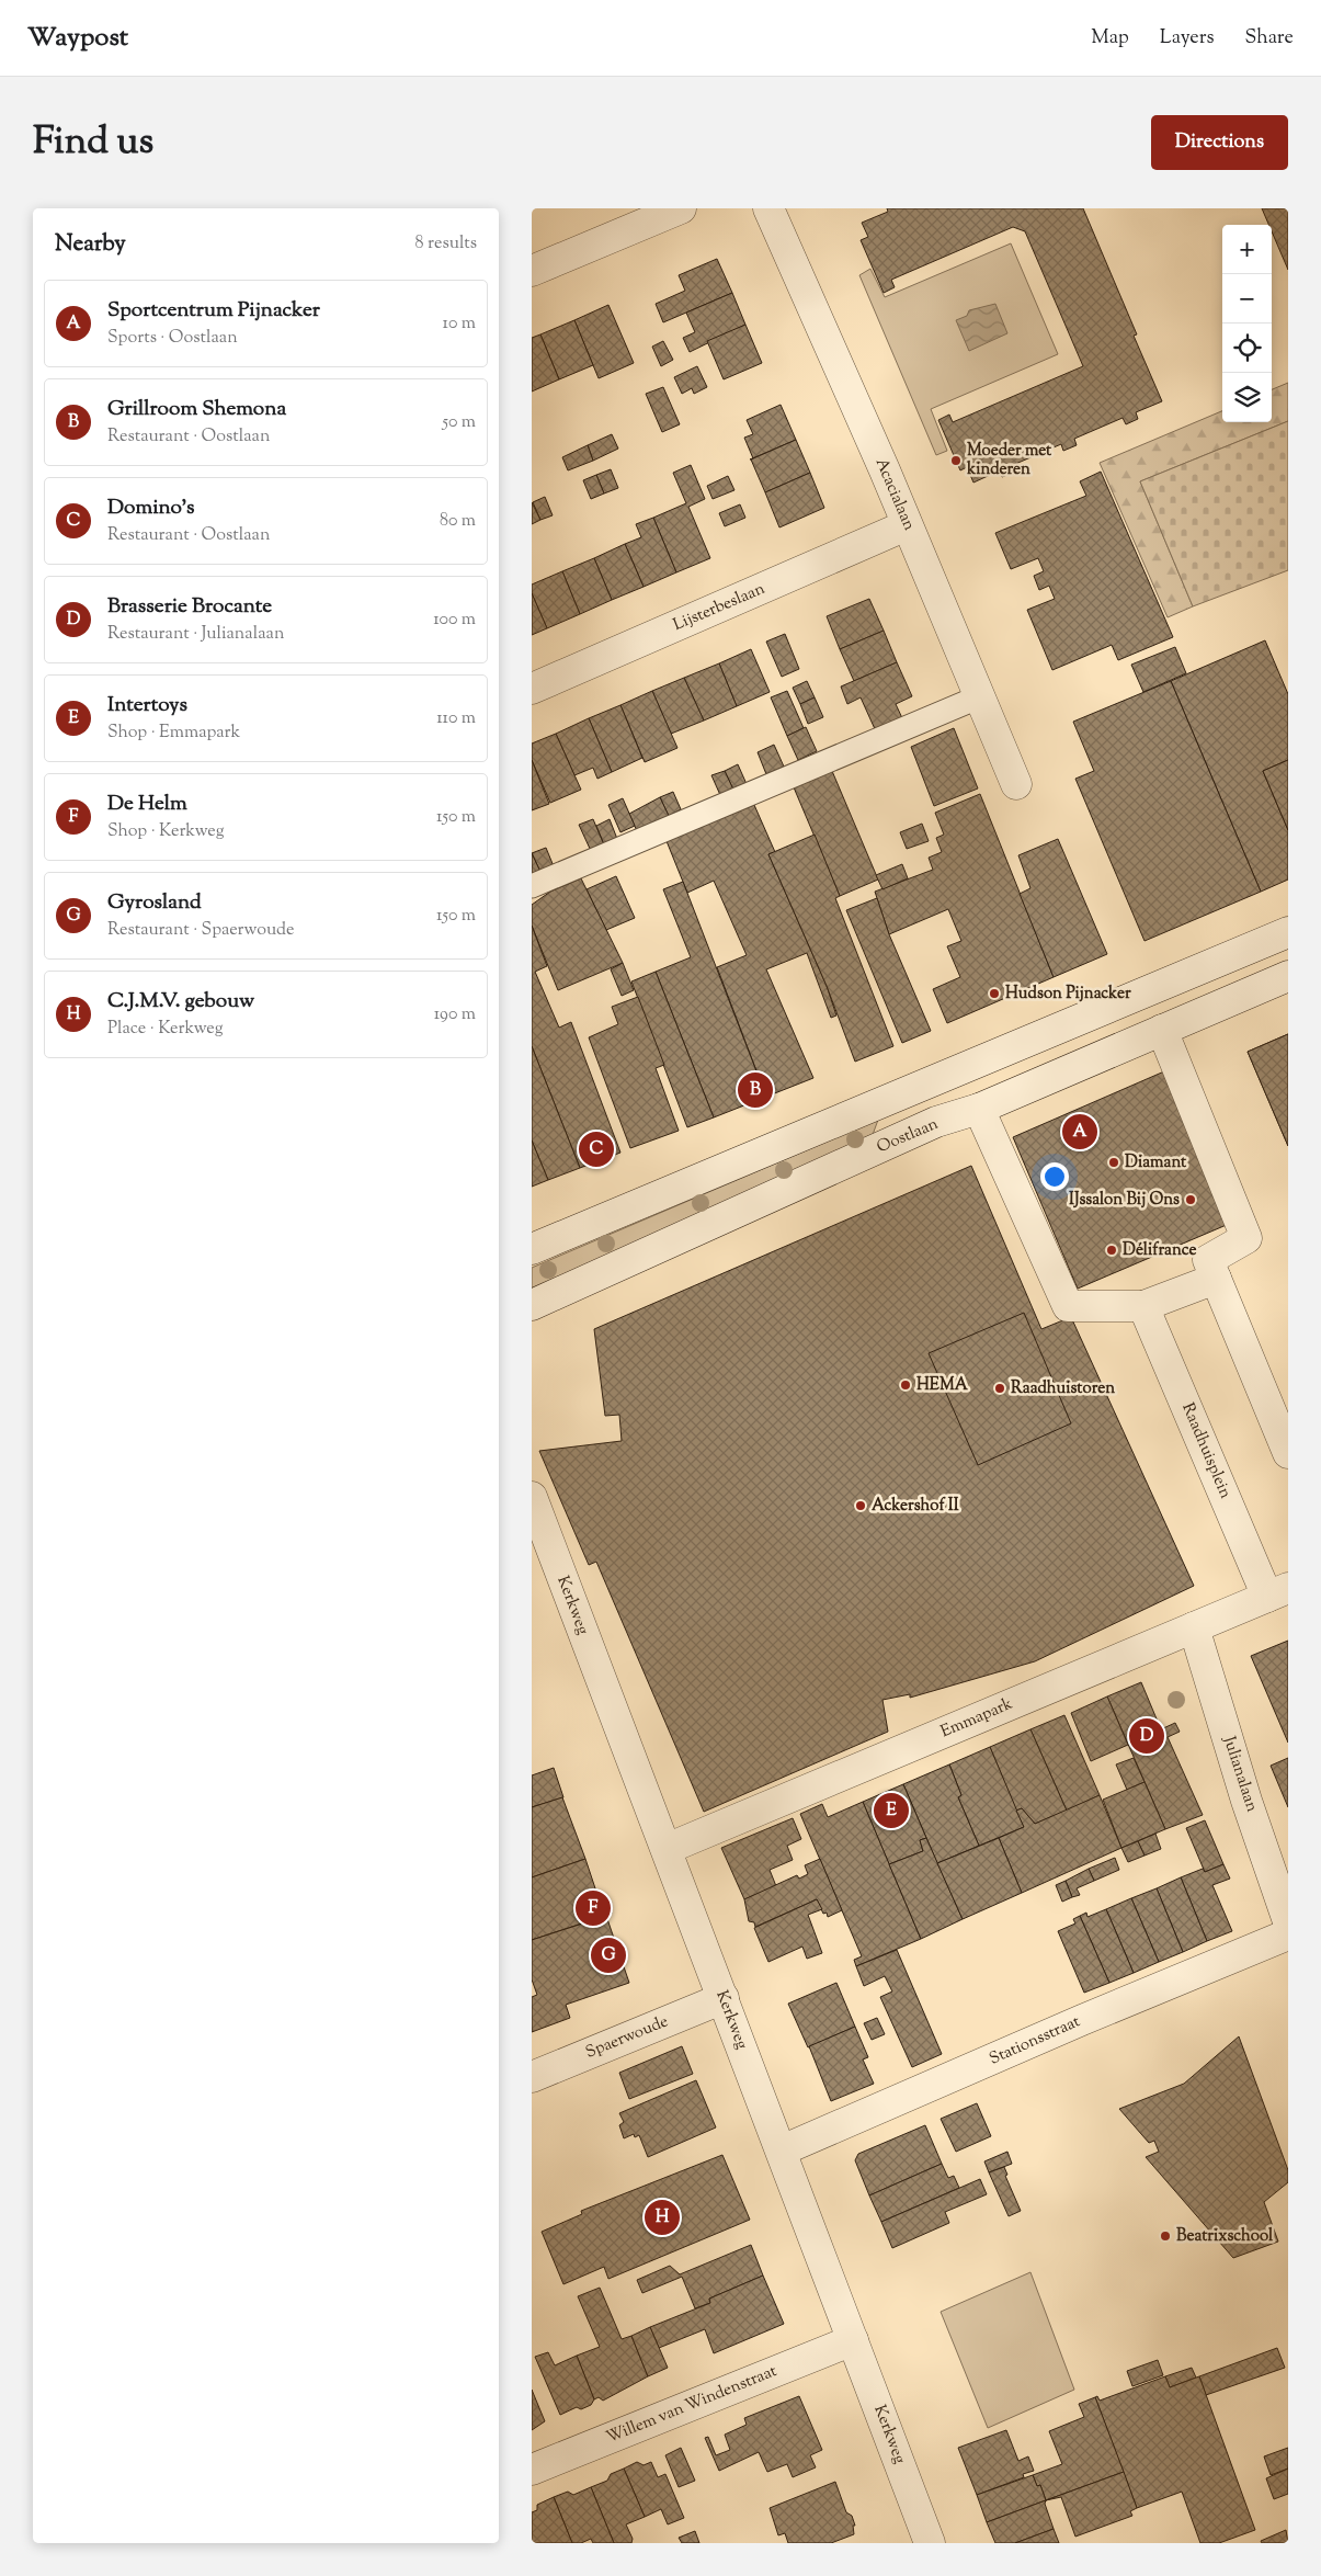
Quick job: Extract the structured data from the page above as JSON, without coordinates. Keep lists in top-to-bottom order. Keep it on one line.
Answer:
{"streets":{"street":["Acacialaan","Lijsterbeslaan","Oostlaan","Raadhuisplein","Kerkweg","Emmapark","Julianalaan","Spaerwoude","Stationsstraat","Willem van Windenstraat"]},"crossings":[["Acacialaan","Lijsterbeslaan"],["Raadhuisplein","Emmapark"],["Kerkweg","Emmapark"],["Kerkweg","Spaerwoude"],["Kerkweg","Stationsstraat"],["Kerkweg","Willem van Windenstraat"],["Emmapark","Julianalaan"]],"places":["Moeder met kinderen","Hudson Pijnacker","Diamant","IJssalon Bij Ons","Délifrance","HEMA","Raadhuistoren","Ackershof II","Beatrixschool"],"page":{"header":"Waypost","nav":["Map","Layers","Share"],"title":"Find us","buttons":"Directions","heading":["Nearby","8 results"],"map_buttons":["+","−"],"list":[{"mark":"A","name":"Sportcentrum Pijnacker","note":"Sports · Oostlaan","value":"10 m"},{"mark":"B","name":"Grillroom Shemona","note":"Restaurant · Oostlaan","value":"50 m"},{"mark":"C","name":"Domino's","note":"Restaurant · Oostlaan","value":"80 m"},{"mark":"D","name":"Brasserie Brocante","note":"Restaurant · Julianalaan","value":"100 m"},{"mark":"E","name":"Intertoys","note":"Shop · Emmapark","value":"110 m"},{"mark":"F","name":"De Helm","note":"Shop · Kerkweg","value":"150 m"},{"mark":"G","name":"Gyrosland","note":"Restaurant · Spaerwoude","value":"150 m"},{"mark":"H","name":"C.J.M.V. gebouw","note":"Place · Kerkweg","value":"190 m"}],"pins":["B","A","C","D","E","F","G","H"]}}
